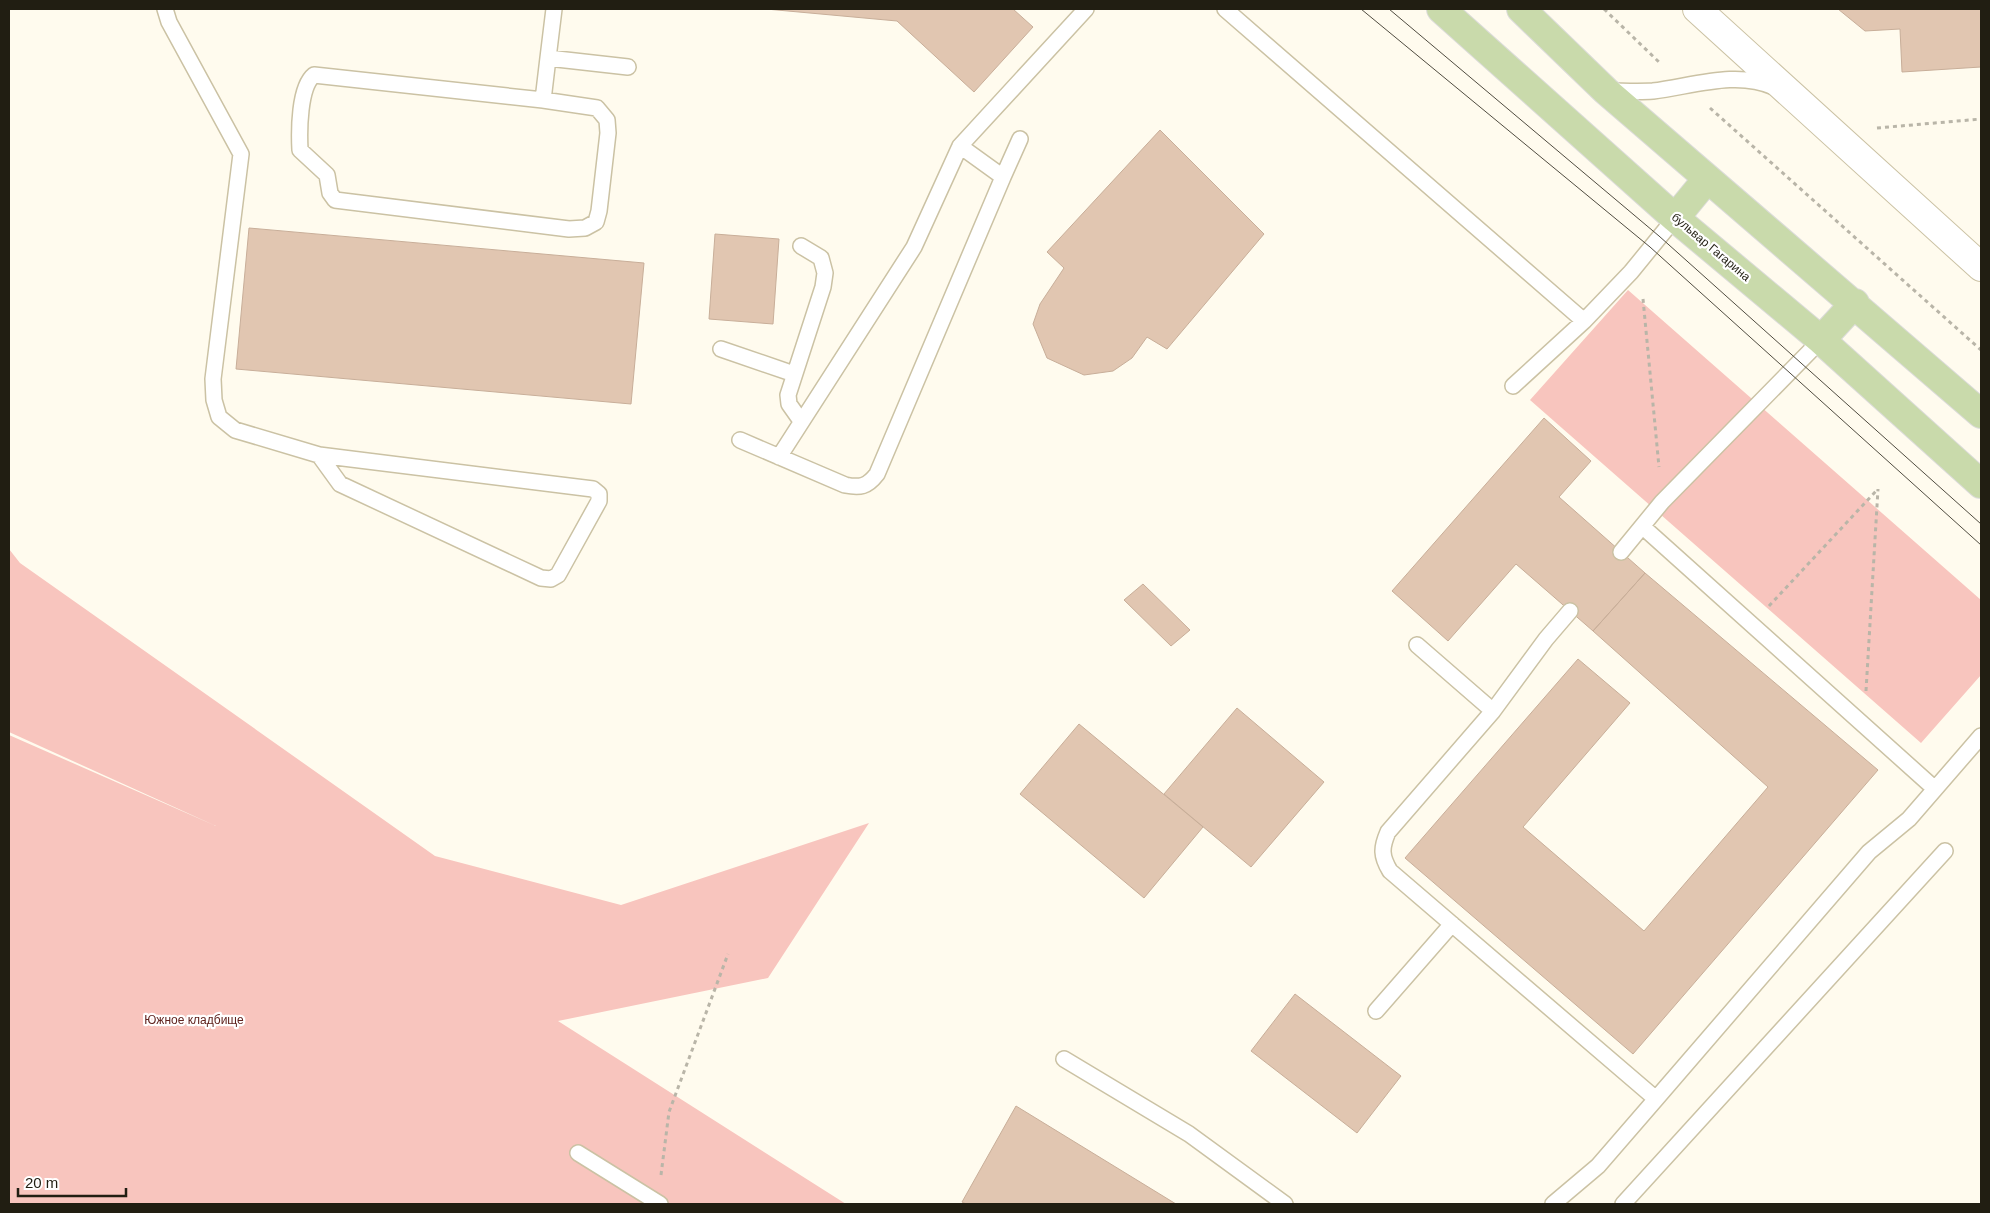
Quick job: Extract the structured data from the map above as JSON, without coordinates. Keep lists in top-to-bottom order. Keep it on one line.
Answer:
{"streets":{"main road":["бульвар Гагарина"]},"parks":["Южное кладбище"],"scale_bar":"20 m"}
